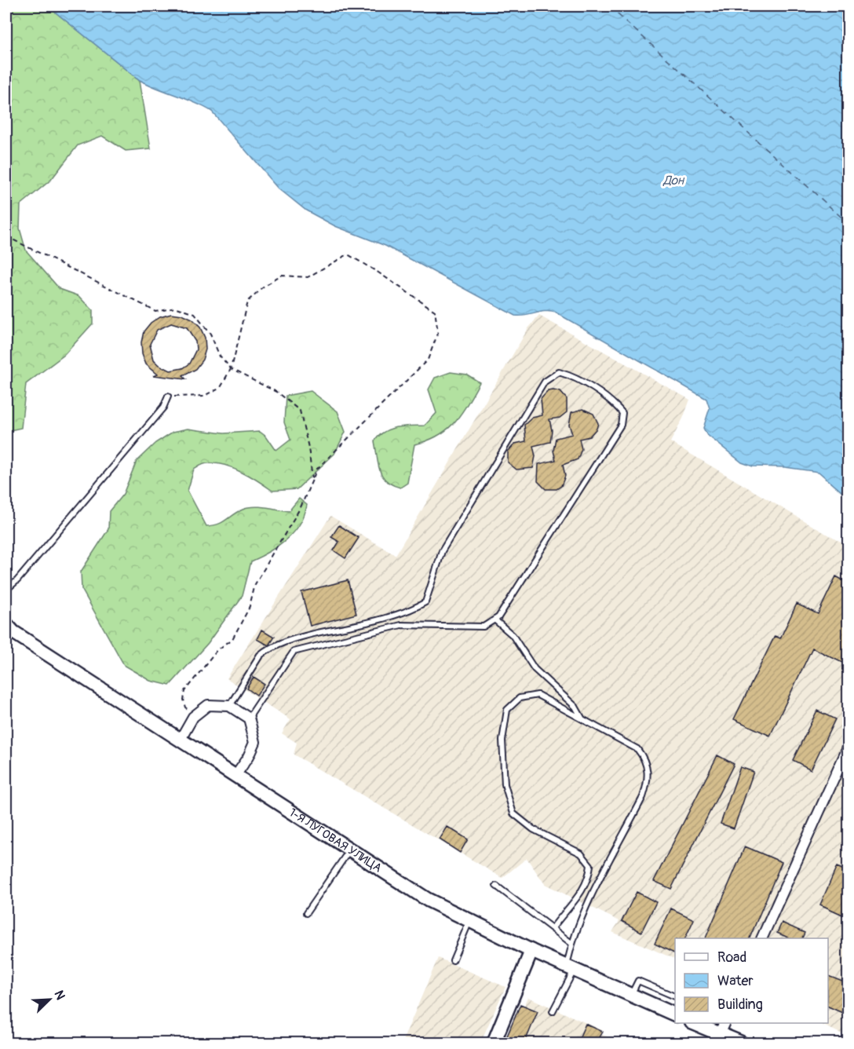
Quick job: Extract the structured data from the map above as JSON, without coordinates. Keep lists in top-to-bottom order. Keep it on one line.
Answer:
{"streets":{"main road":["1-Я ЛУГОВАЯ УЛИЦА"]},"water":["Дон"],"legend":["Road","Water","Building"],"north":"top right"}
